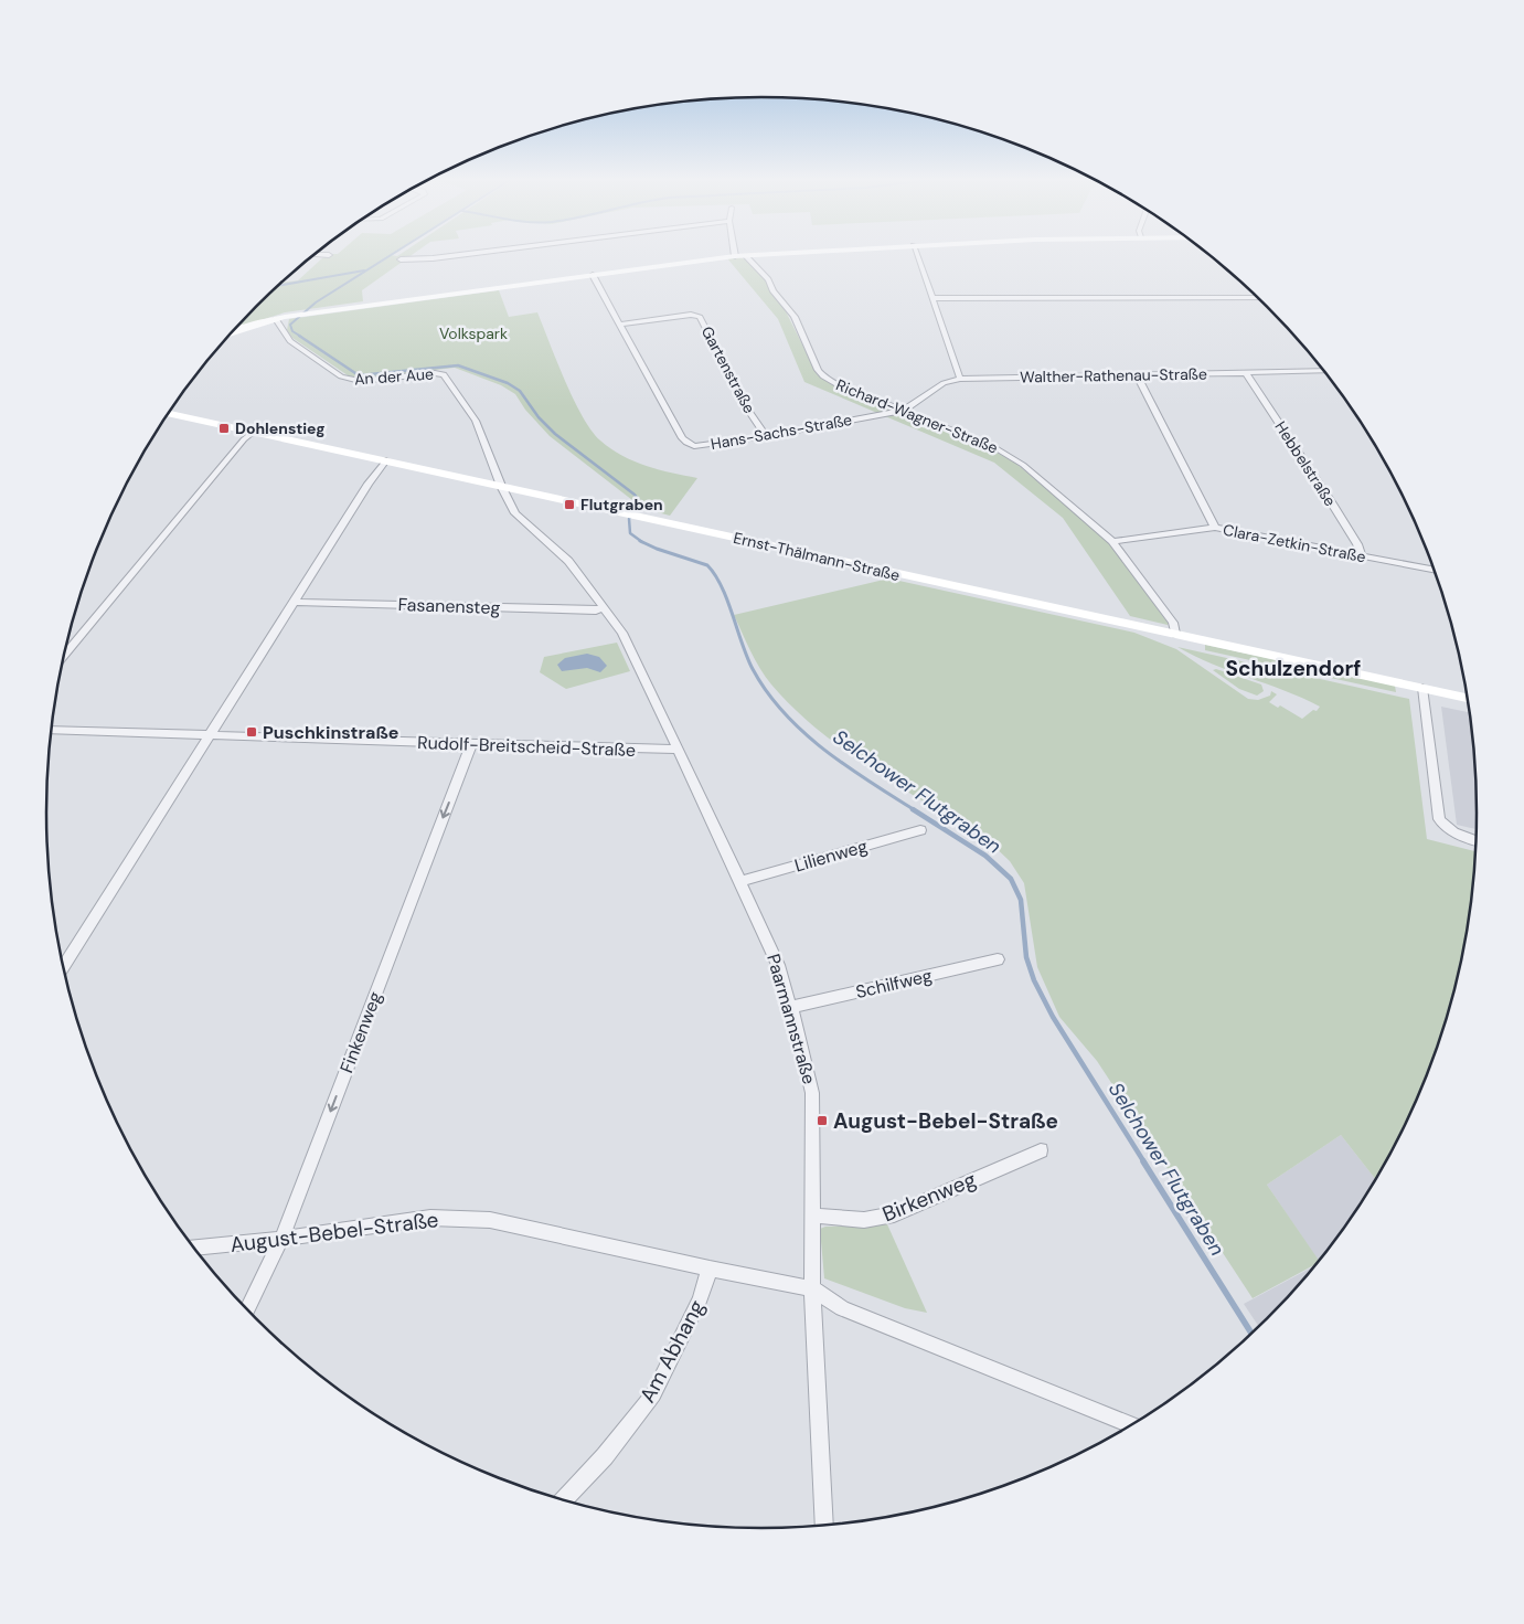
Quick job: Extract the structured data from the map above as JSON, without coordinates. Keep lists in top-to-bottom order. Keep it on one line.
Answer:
{"streets":{"street":["Gartenstraße","Walther-Rathenau-Straße","An der Aue","Richard-Wagner-Straße","Hans-Sachs-Straße","Hebbelstraße","Clara-Zetkin-Straße","Ernst-Thälmann-Straße","Fasanensteg","Rudolf-Breitscheid-Straße","Lilienweg","Schilfweg","Paarmannstraße","Finkenweg","Birkenweg","August-Bebel-Straße","Am Abhang"]},"crossings":[["Gartenstraße","Hans-Sachs-Straße"],["Walther-Rathenau-Straße","Richard-Wagner-Straße"],["Walther-Rathenau-Straße","Hans-Sachs-Straße"],["Walther-Rathenau-Straße","Hebbelstraße"],["An der Aue","Ernst-Thälmann-Straße"],["An der Aue","Paarmannstraße"],["Richard-Wagner-Straße","Hans-Sachs-Straße"],["Richard-Wagner-Straße","Clara-Zetkin-Straße"],["Richard-Wagner-Straße","Ernst-Thälmann-Straße"],["Hebbelstraße","Clara-Zetkin-Straße"],["Ernst-Thälmann-Straße","Paarmannstraße"],["Fasanensteg","Paarmannstraße"],["Rudolf-Breitscheid-Straße","Paarmannstraße"],["Rudolf-Breitscheid-Straße","Finkenweg"],["Lilienweg","Paarmannstraße"],["Schilfweg","Paarmannstraße"],["Paarmannstraße","Birkenweg"],["Paarmannstraße","August-Bebel-Straße"],["Finkenweg","August-Bebel-Straße"],["August-Bebel-Straße","Am Abhang"]],"one_way":["Finkenweg"],"districts":["Schulzendorf"],"water":["Selchower Flutgraben"],"parks":["Volkspark"],"places":{"transit":["Dohlenstieg","Flutgraben","Puschkinstraße","August-Bebel-Straße"]}}
